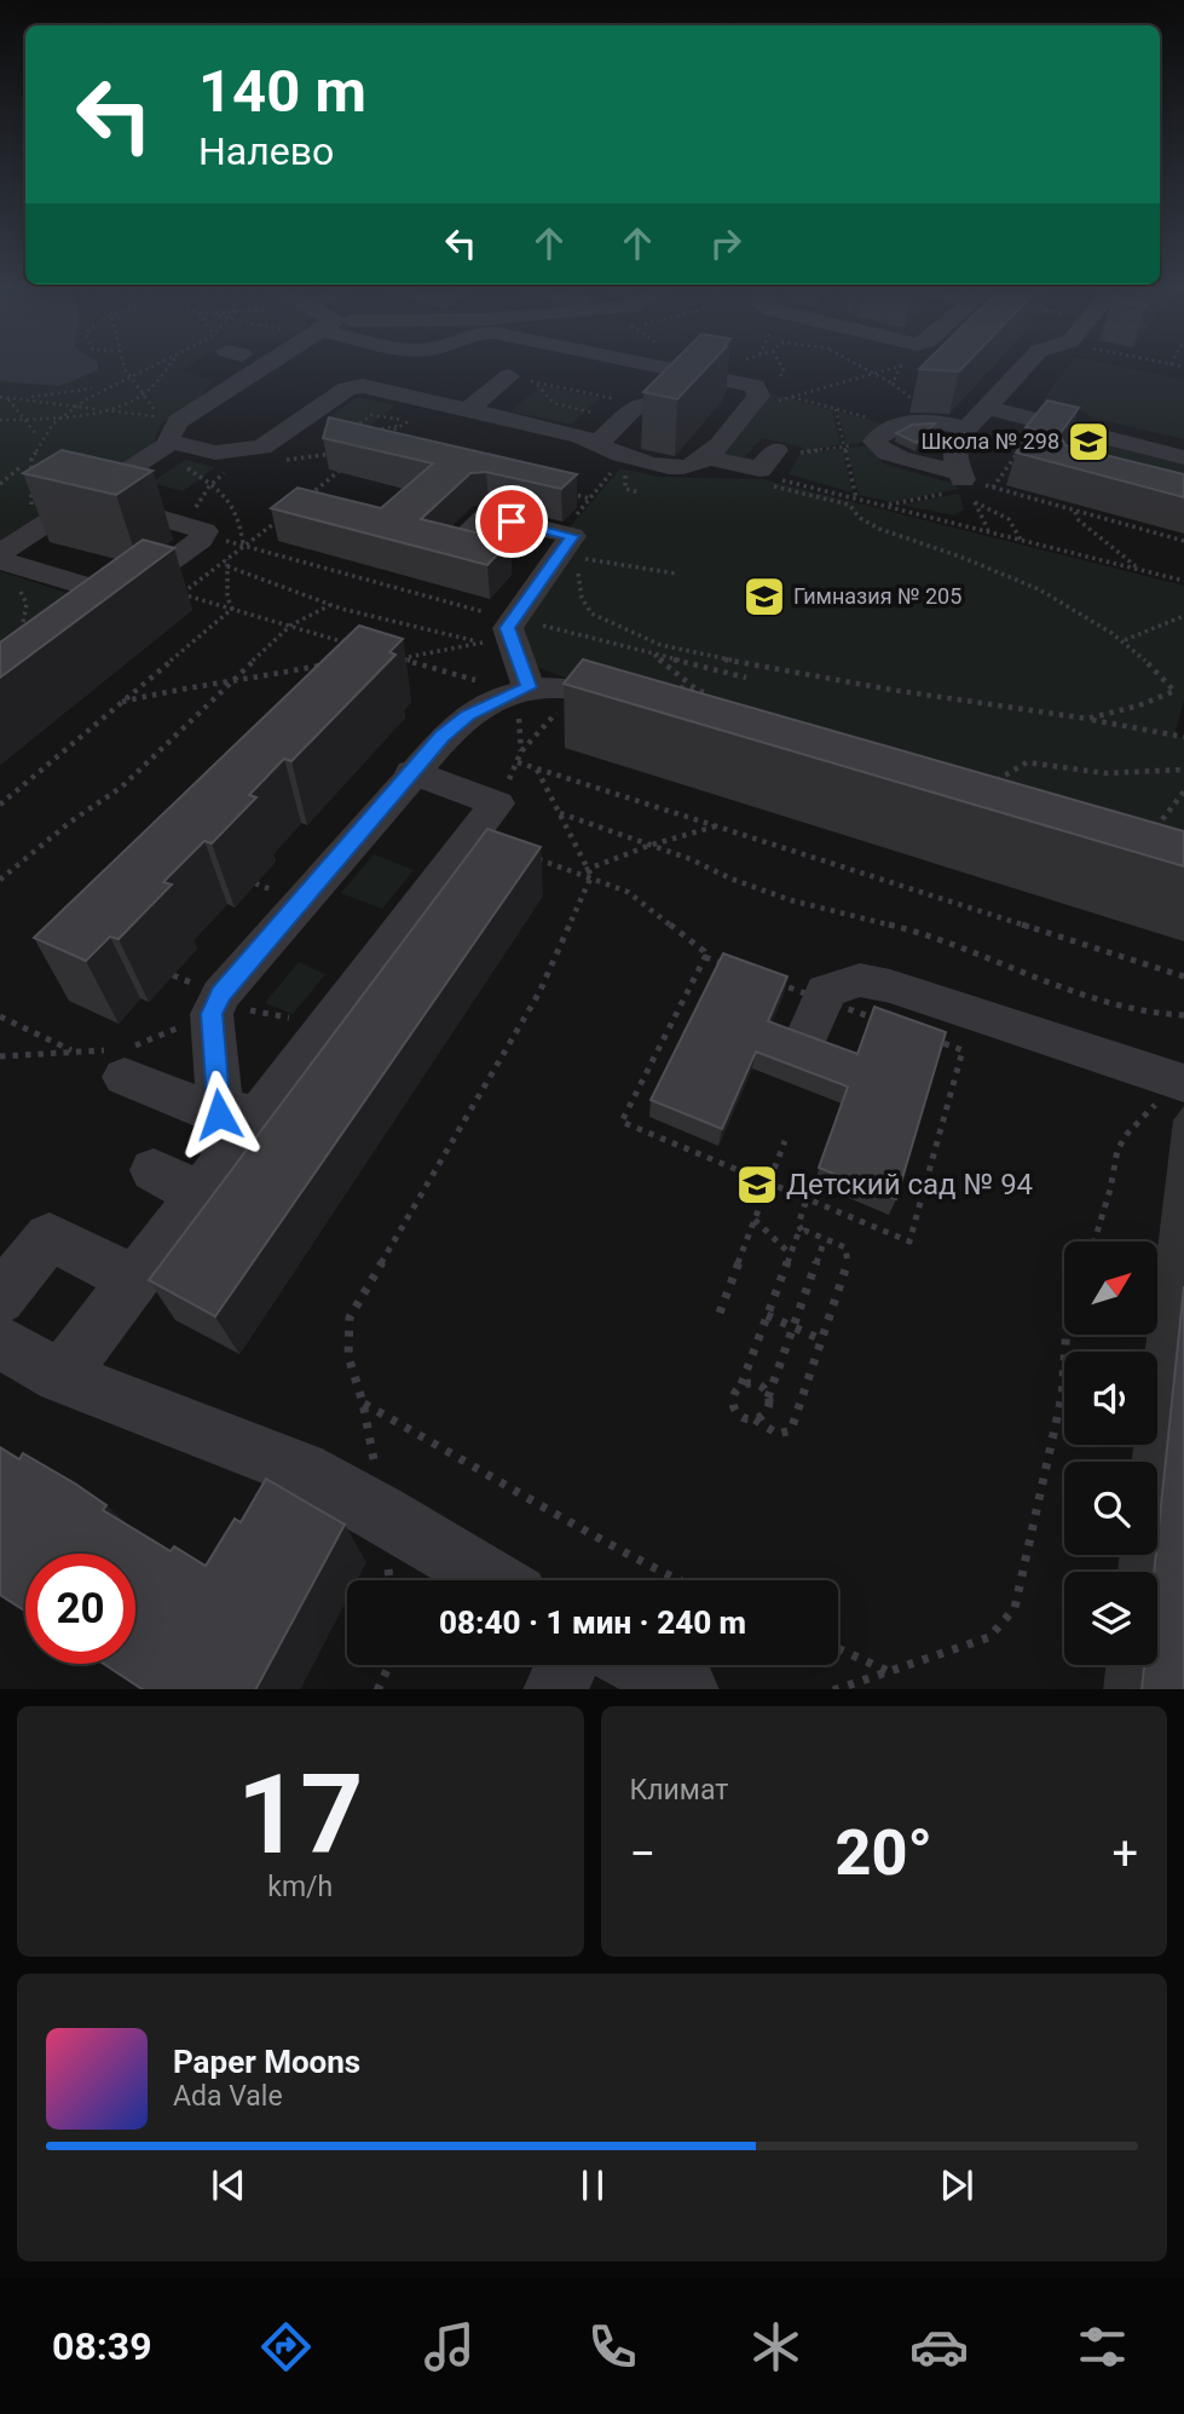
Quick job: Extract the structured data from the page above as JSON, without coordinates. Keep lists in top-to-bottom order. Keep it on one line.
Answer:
{"places":{"school or university":["Школа № 298","Гимназия № 205","Детский сад № 94"]},"north":"top right","page":{"turn":["140 m","Налево"],"limit":"20","trip":"08:40 · 1 мин · 240 m","tile":[["17","km/h"],"Климат"],"heat":["−","20°","+"],"song":["Paper Moons","Ada Vale"],"tabs":"08:39"}}
